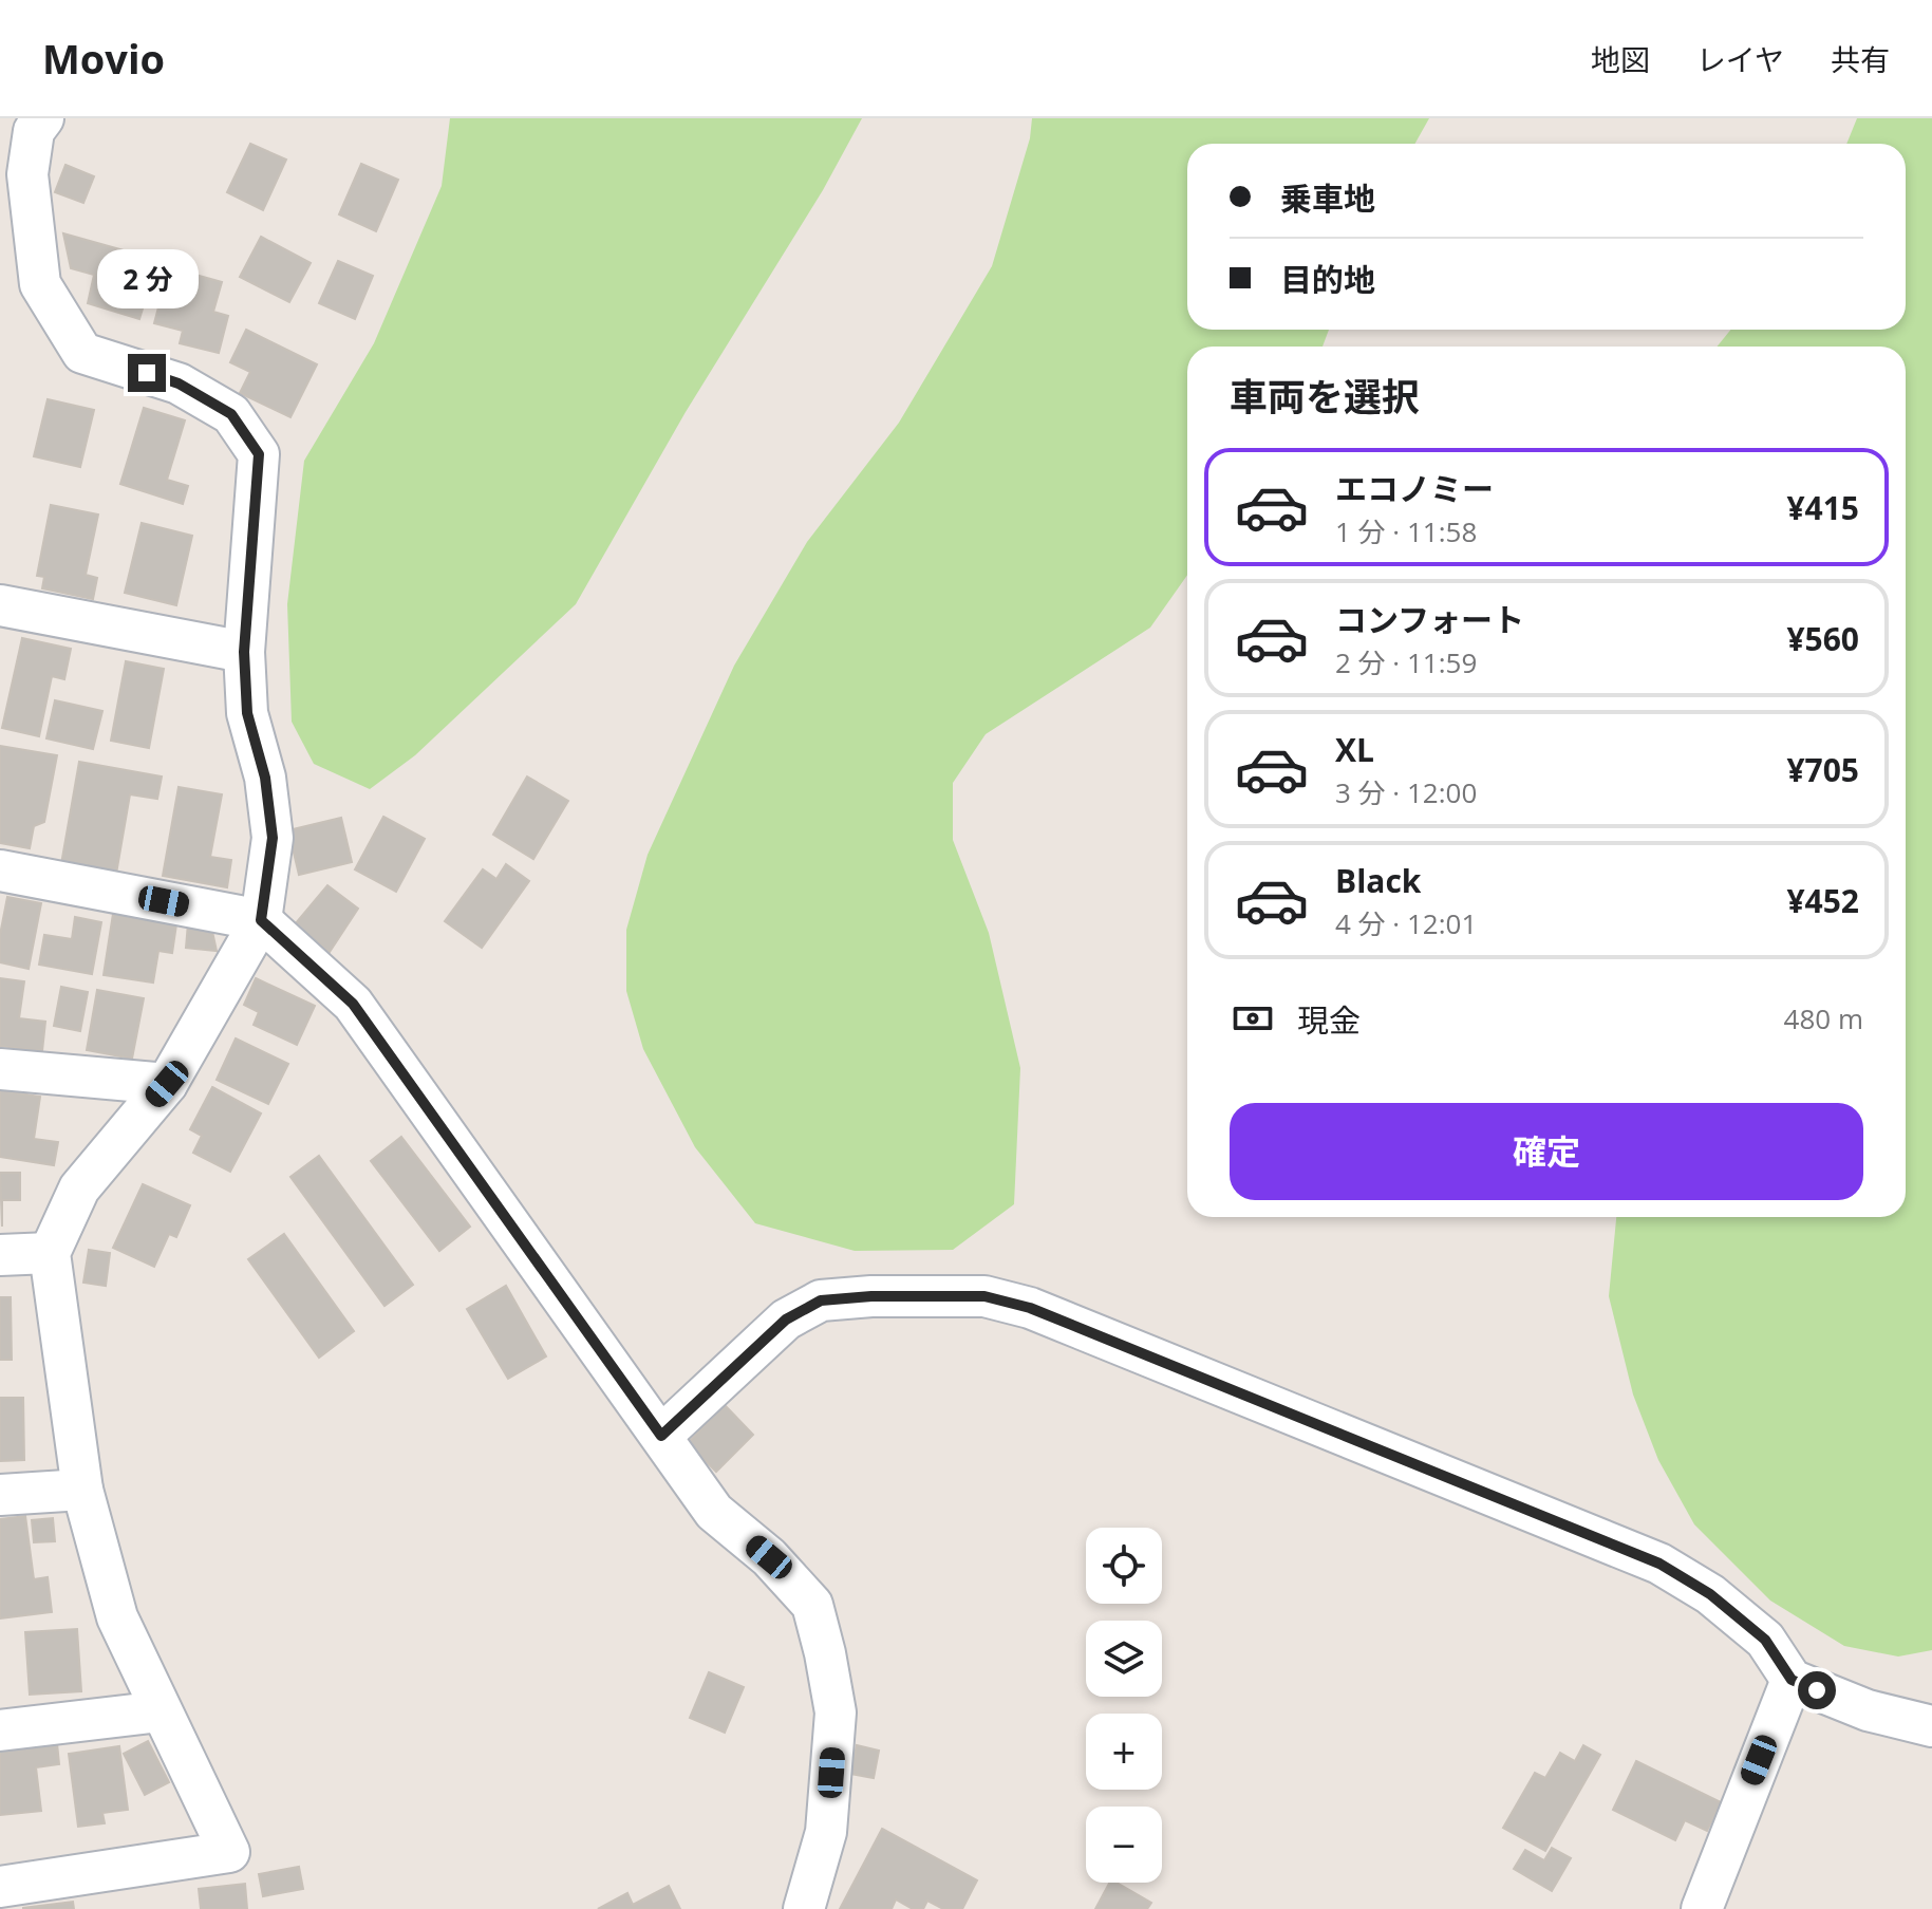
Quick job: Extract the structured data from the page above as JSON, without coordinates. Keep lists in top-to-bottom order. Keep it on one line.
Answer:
{"page":{"header":"Movio","nav":["地図","レイヤ","共有"],"banner":["乗車地","目的地"],"bubble":"2 分","heading":"車両を選択","list":[{"name":"エコノミー","note":"1 分 · 11:58","value":"¥415"},{"name":"コンフォート","note":"2 分 · 11:59","value":"¥560"},{"name":"XL","note":"3 分 · 12:00","value":"¥705"},{"name":"Black","note":"4 分 · 12:01","value":"¥452"}],"pay":["現金","480 m"],"buttons":"確定","map_buttons":["+","−"]}}
